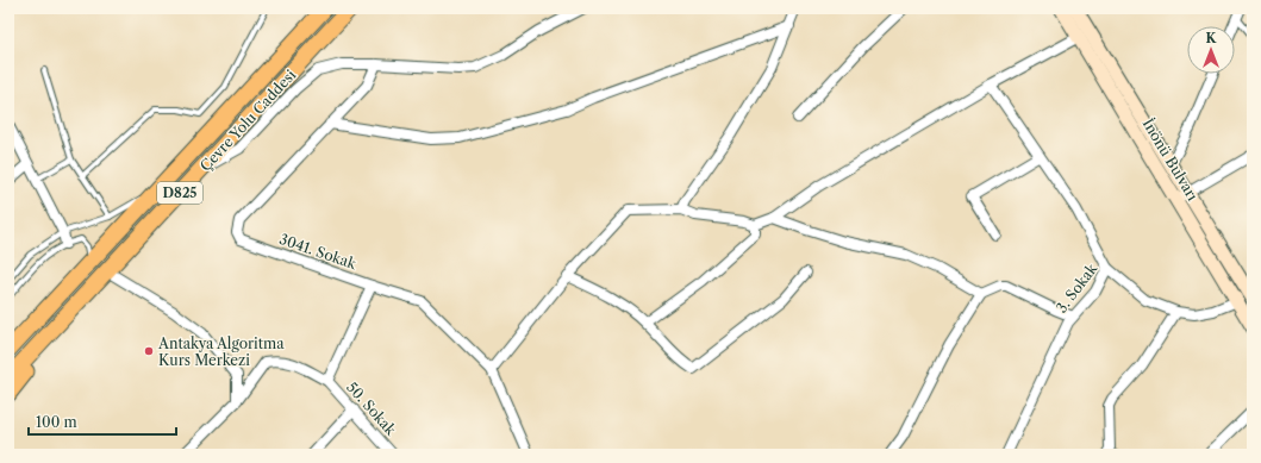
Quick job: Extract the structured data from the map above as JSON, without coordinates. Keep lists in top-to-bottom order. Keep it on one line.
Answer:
{"streets":{"highway":["Çevre Yolu Caddesi","D825"],"main road":["İnönü Bulvarı"],"street":["3041. Sokak","3. Sokak","50. Sokak"]},"crossings":[["İnönü Bulvarı","3. Sokak"]],"places":["Antakya Algoritma Kurs Merkezi"],"scale_bar":"100 m","north":"top"}
